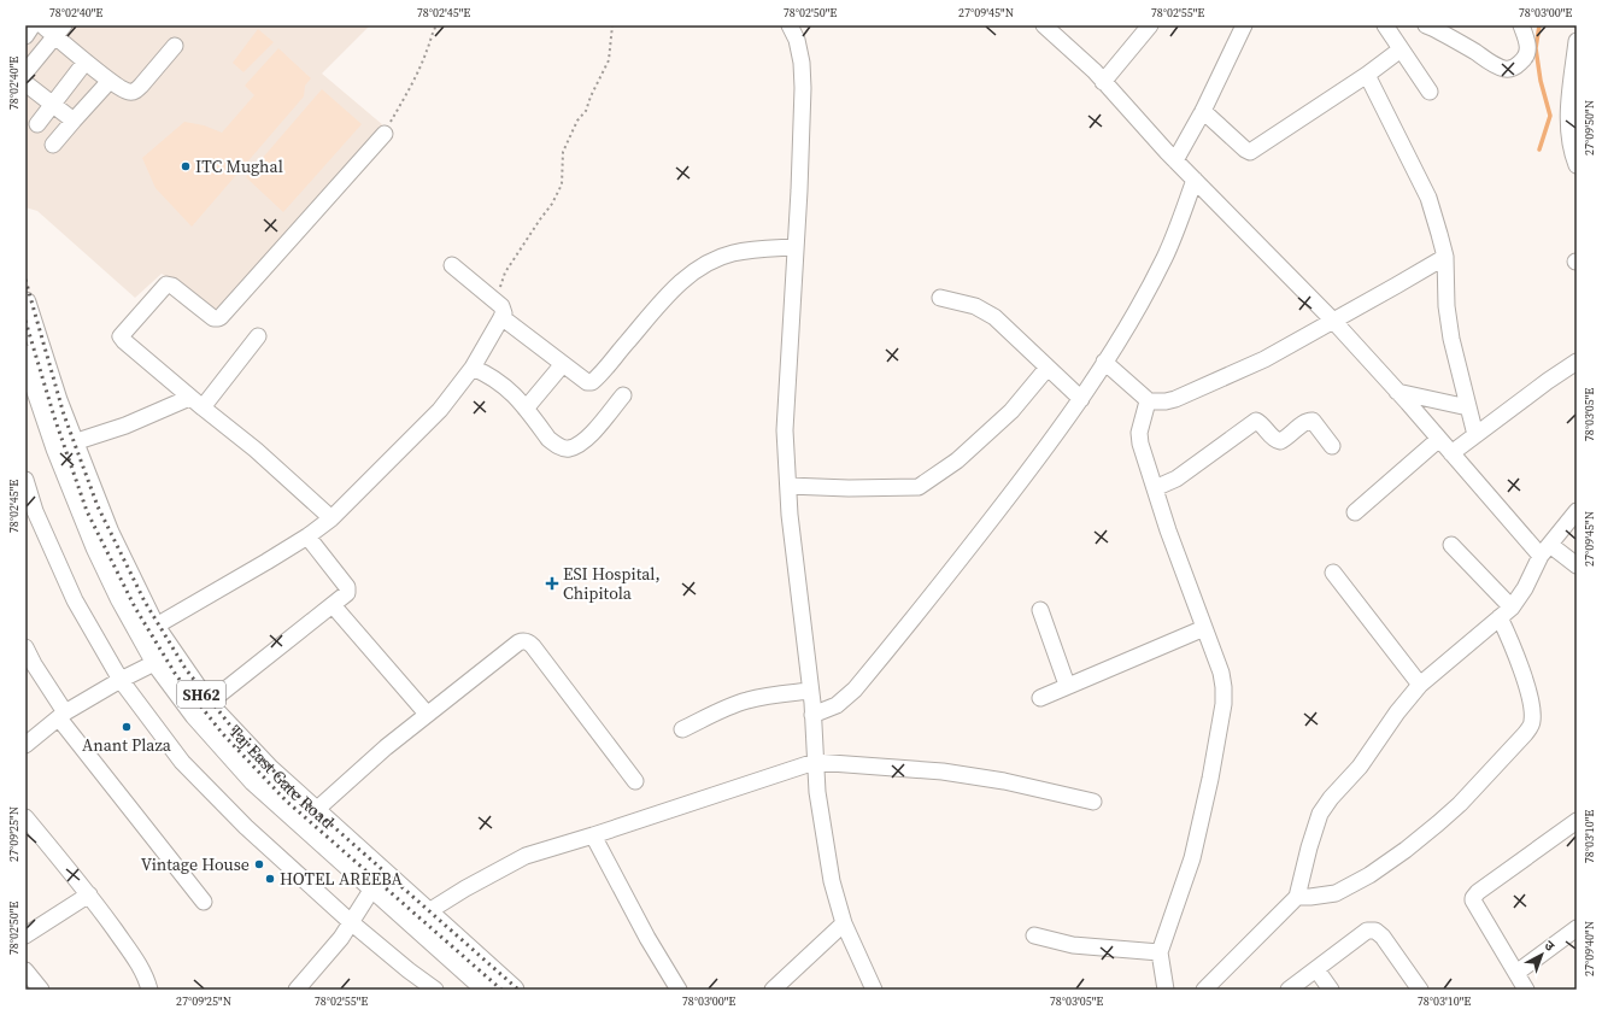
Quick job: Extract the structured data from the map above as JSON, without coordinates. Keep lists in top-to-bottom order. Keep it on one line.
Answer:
{"streets":{"main road":["SH62","Taj East Gate Road"]},"crossings":[["SH62","Taj East Gate Road"]],"places":{"other":["ITC Mughal","Anant Plaza","Vintage House","HOTEL AREEBA"],"health":["ESI Hospital, Chipitola"]},"north":"top right","coordinates":["78°02'40\"E","78°02'45\"E","78°02'50\"E","27°09'45\"N","78°02'55\"E","78°03'00\"E","27°09'50\"N","78°03'05\"E","27°09'25\"N","78°03'10\"E","27°09'40\"N"]}
